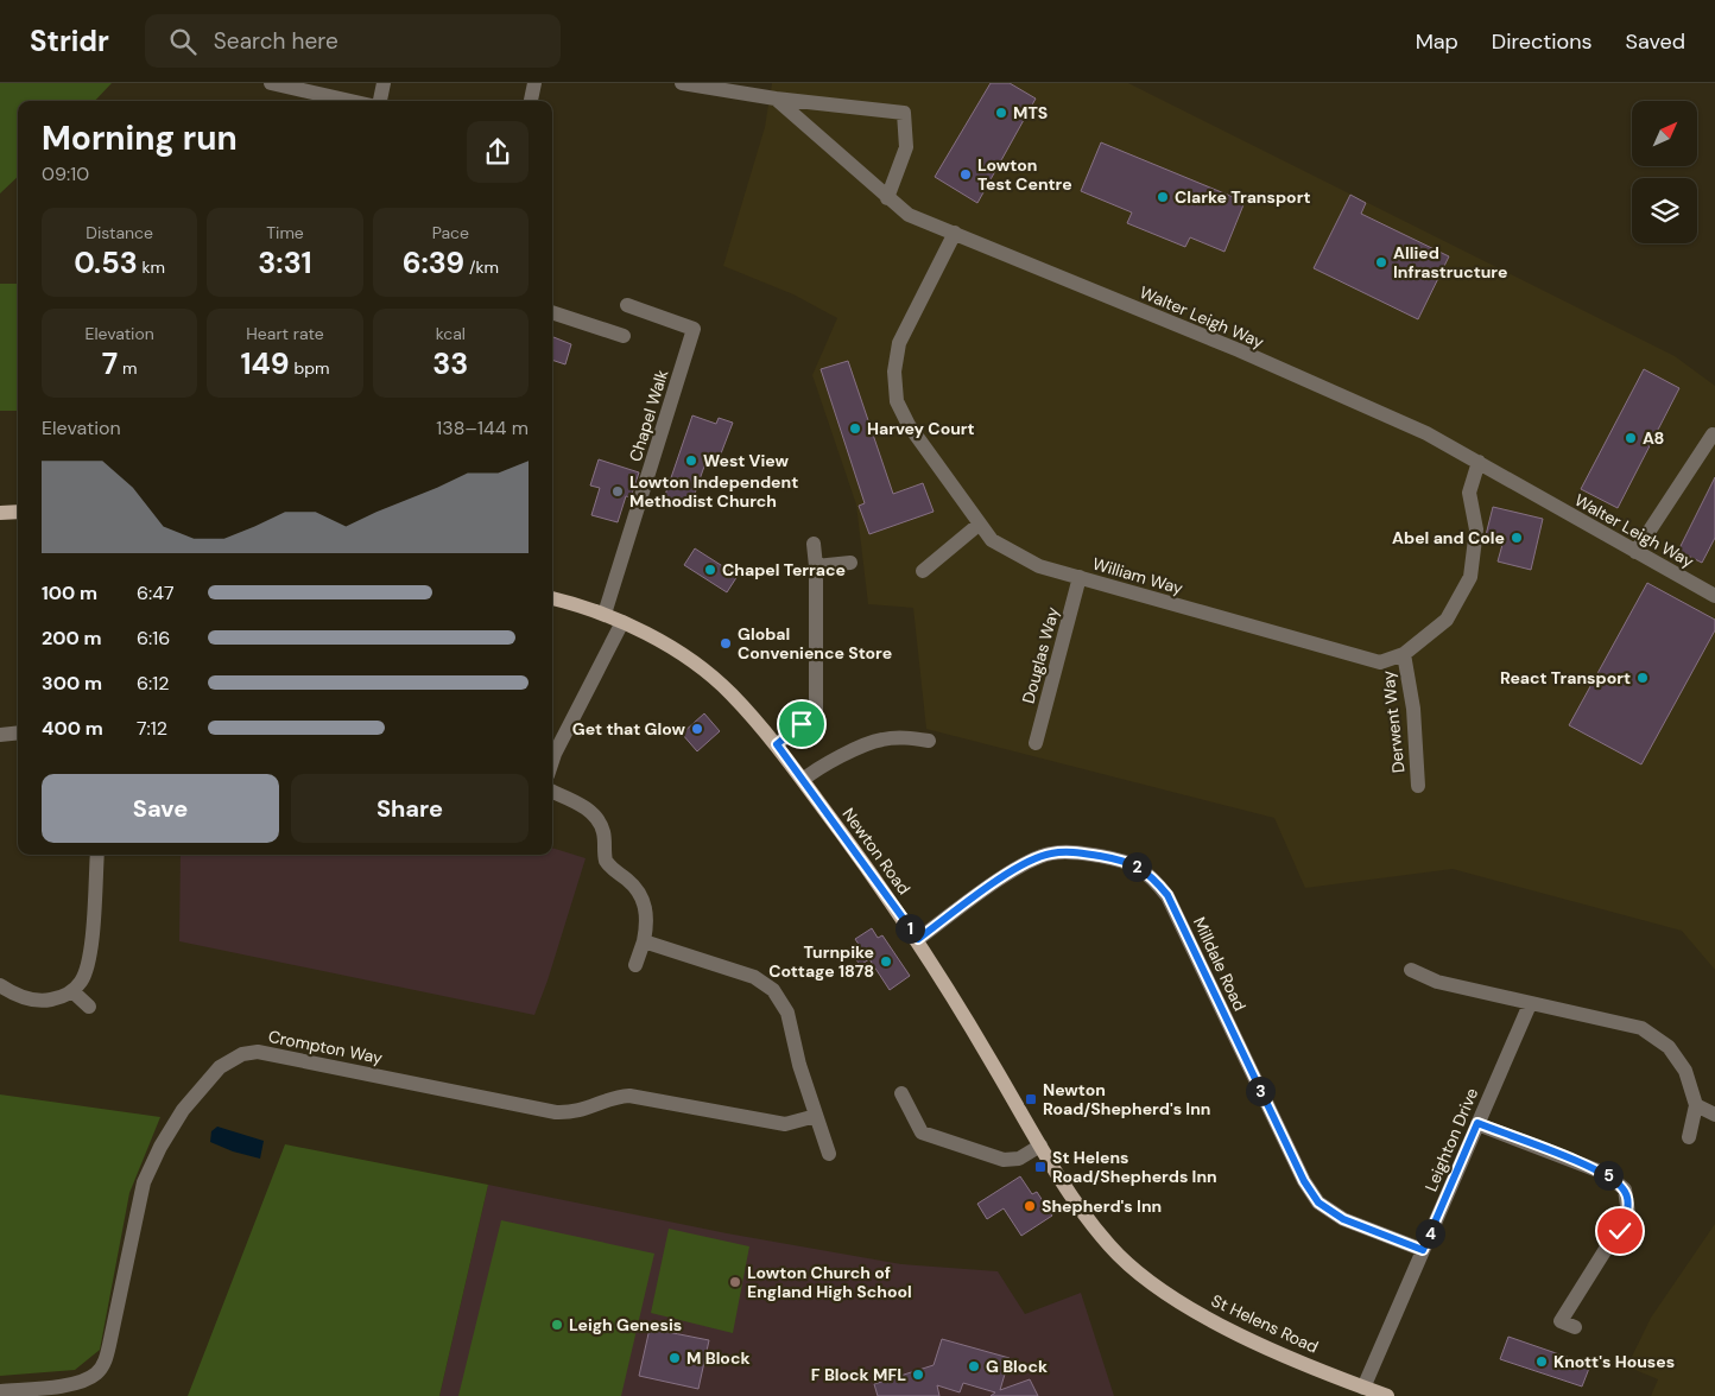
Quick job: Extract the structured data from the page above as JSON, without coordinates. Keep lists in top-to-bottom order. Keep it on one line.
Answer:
{"streets":{"main road":["Newton Road","St Helens Road"],"street":["Walter Leigh Way","Chapel Walk","William Way","Douglas Way","Derwent Way","Milldale Road","Crompton Way","Leighton Drive"]},"crossings":[["Walter Leigh Way","William Way"],["Chapel Walk","Newton Road"],["William Way","Douglas Way"],["William Way","Derwent Way"],["Newton Road","Milldale Road"],["Newton Road","St Helens Road"],["Milldale Road","Leighton Drive"],["Leighton Drive","St Helens Road"]],"places":{"other":["MTS","Lowton Test Centre","Clarke Transport","Allied Infrastructure","Harvey Court","A8","West View","Lowton Independent Methodist Church","Abel and Cole","Chapel Terrace","Global Convenience Store","React Transport","Get that Glow","Turnpike Cottage 1878","Shepherd's Inn","Lowton Church of England High School","Leigh Genesis","M Block","Knott's Houses","G Block","F Block MFL"],"transit":["Newton Road/Shepherd's Inn","St Helens Road/Shepherds Inn"]},"north":"top right","page":{"header":"Stridr","search":"Search here","nav":["Map","Directions","Saved"],"heading":["Morning run","09:10"],"stats":[["Distance","0.53 km"],["Time","3:31"],["Pace","6:39 /km"],["Elevation","7 m"],["Heart rate","149 bpm"],["kcal","33"]],"chart":["Elevation","138–144 m"],"list":[{"name":"100 m","note":"6:47"},{"name":"200 m","note":"6:16"},{"name":"300 m","note":"6:12"},{"name":"400 m","note":"7:12"}],"buttons":["Save","Share"],"pins":["2","1","3","5","4"]}}
